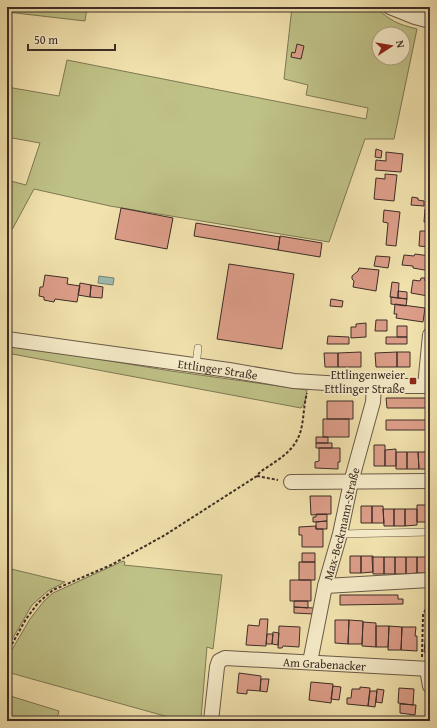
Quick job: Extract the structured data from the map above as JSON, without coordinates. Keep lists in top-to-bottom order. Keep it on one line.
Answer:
{"streets":{"street":["Ettlinger Straße","Max-Beckmann-Straße","Am Grabenacker"]},"crossings":[["Ettlinger Straße","Max-Beckmann-Straße"],["Max-Beckmann-Straße","Am Grabenacker"]],"places":{"transit":["Ettlingenweier Ettlinger Straße"]},"scale_bar":"50 m","north":"right"}
